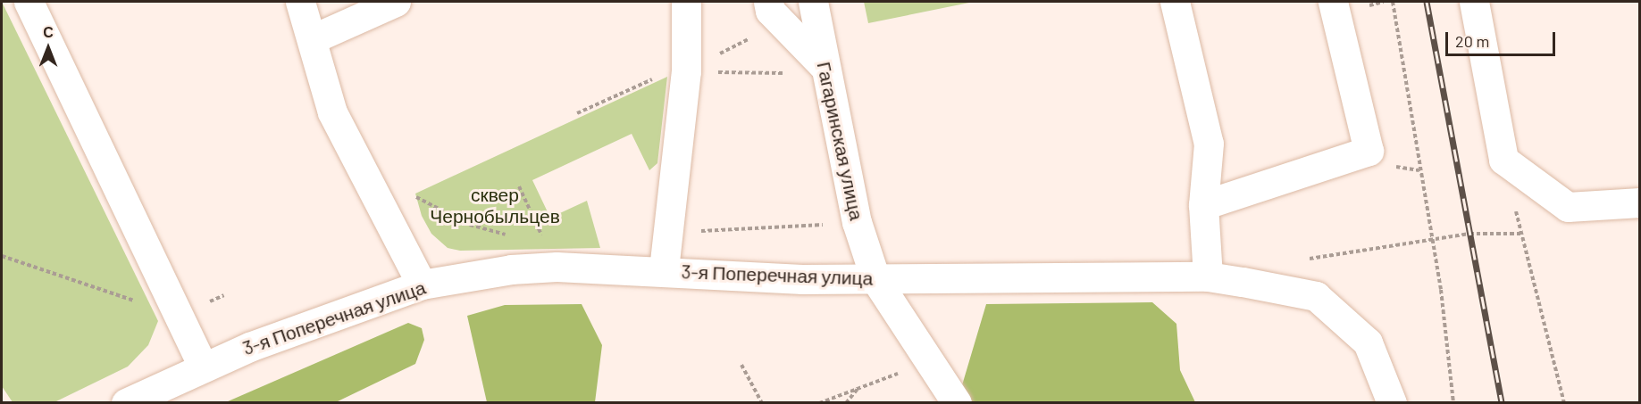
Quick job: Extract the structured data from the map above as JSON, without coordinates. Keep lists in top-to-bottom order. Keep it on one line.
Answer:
{"streets":{"street":["Гагаринская улица","3-я Поперечная улица"]},"crossings":[["Гагаринская улица","3-я Поперечная улица"]],"parks":["сквер Чернобыльцев"],"scale_bar":"20 m","north":"top"}
